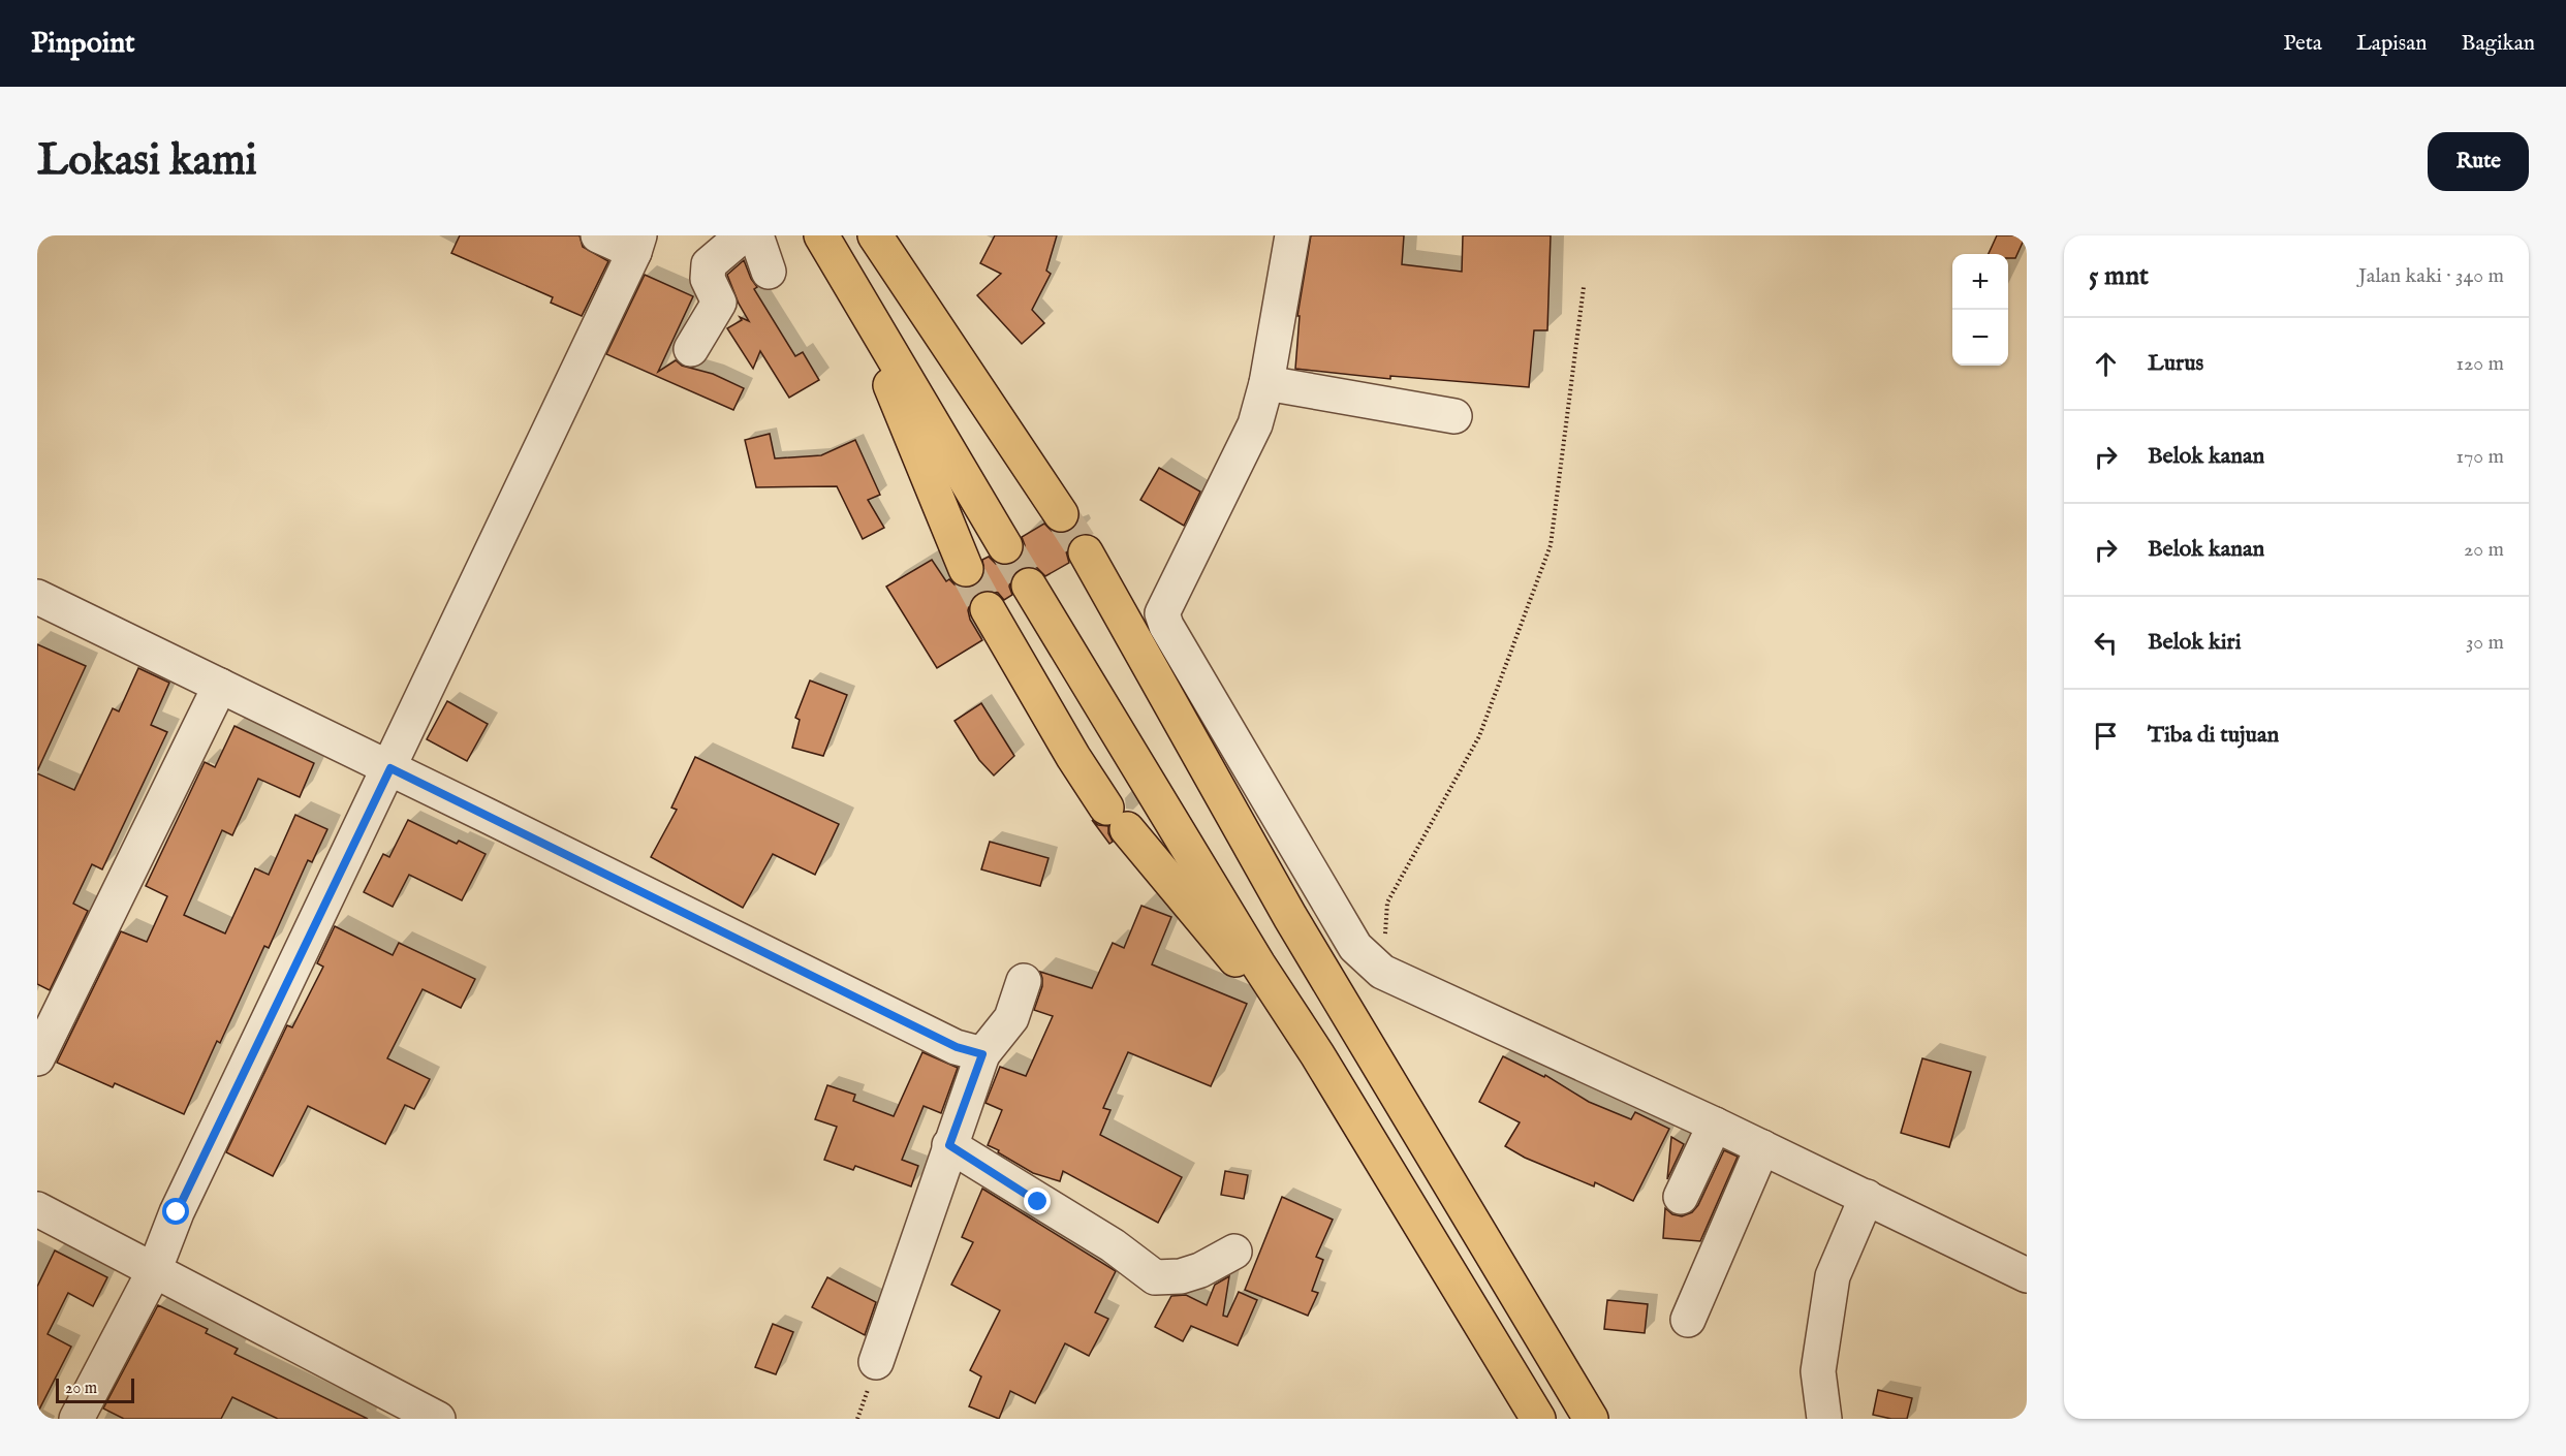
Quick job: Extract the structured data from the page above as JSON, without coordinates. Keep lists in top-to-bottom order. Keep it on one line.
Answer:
{"scale_bar":"20 m","page":{"header":"Pinpoint","nav":["Peta","Lapisan","Bagikan"],"buttons":"Rute","title":"Lokasi kami","heading":["5 mnt","Jalan kaki · 340 m"],"map_buttons":["+","−"],"list":[["Lurus","120 m"],["Belok kanan","170 m"],["Belok kanan","20 m"],["Belok kiri","30 m"],"Tiba di tujuan"],"scale":"20 m"}}
